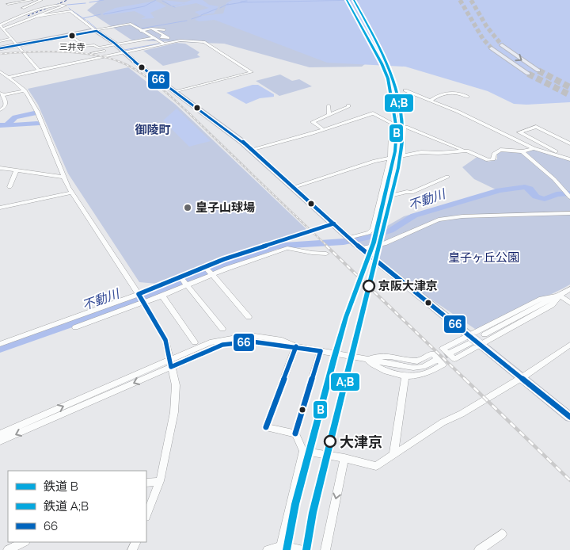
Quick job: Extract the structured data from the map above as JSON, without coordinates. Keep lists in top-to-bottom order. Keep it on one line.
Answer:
{"districts":["御陵町"],"water":["不動川"],"parks":["皇子ヶ丘公園"],"places":["三井寺","皇子山球場","京阪大津京","大津京"],"lines":["rail line B","rail line A;B","transit line 66"],"legend":["鉄道 B","鉄道 A;B","66"]}
